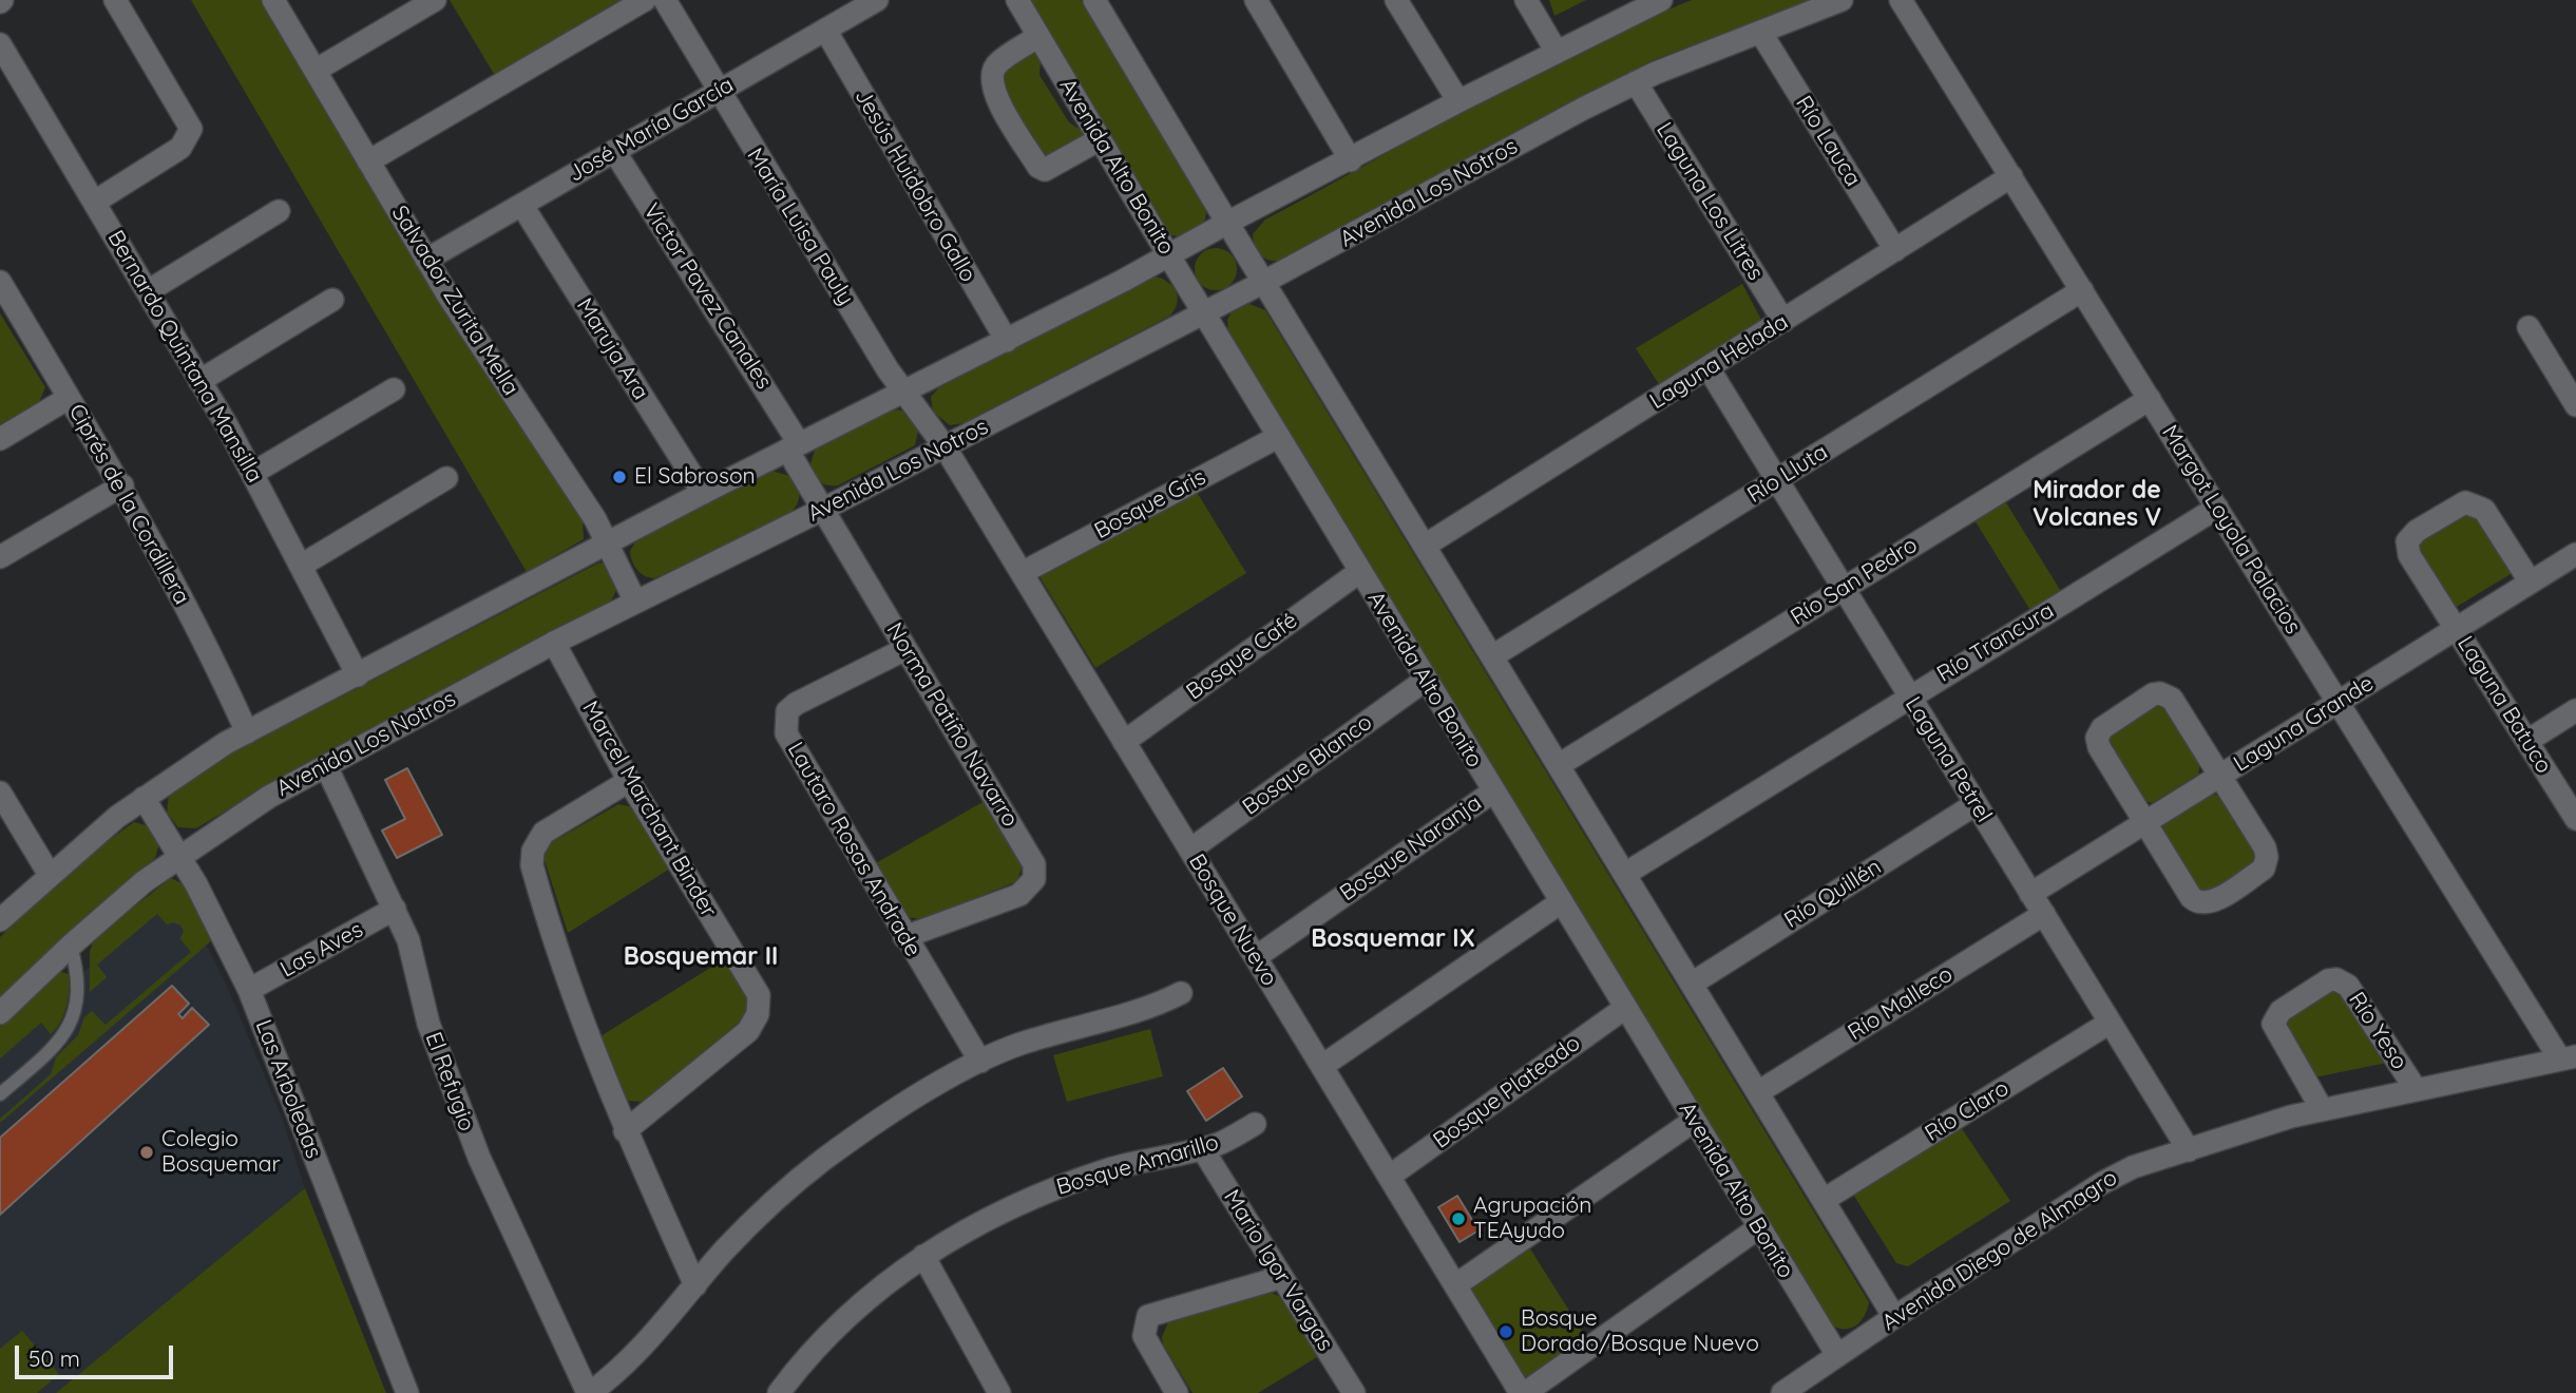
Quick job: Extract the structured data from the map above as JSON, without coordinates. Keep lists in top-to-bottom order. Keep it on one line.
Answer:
{"streets":{"street":["José María García","Río Lauca","Avenida Alto Bonito","Jesús Huidobro Gallo","Avenida Los Notros","Laguna Los Litres","María Luisa Pauly","Victor Pavez Canales","Salvador Zurita Mella","Maruja Ara","Bernardo Quintana Mansilla","Laguna Helada","Río Lluta","Ciprés de la Cordillera","Bosque Gris","Margot Loyola Palacios","Río San Pedro","Río Trancura","Bosque Café","Laguna Batuco","Laguna Grande","Norma Patiño Navarro","Laguna Petrel","Bosque Blanco","Marcel Marchant Binder","Bosque Naranja","Lautaro Rosas Andrade","Río Quillén","Bosque Nuevo","Las Aves","Río Malleco","Río Yeso","El Refugio","Las Arboledas","Bosque Plateado","Río Claro","Bosque Amarillo","Avenida Diego de Almagro","Mario Igor Vargas"]},"crossings":[["José María García","Jesús Huidobro Gallo"],["José María García","María Luisa Pauly"],["José María García","Victor Pavez Canales"],["José María García","Salvador Zurita Mella"],["José María García","Maruja Ara"],["Río Lauca","Avenida Los Notros"],["Río Lauca","Laguna Helada"],["Avenida Alto Bonito","Avenida Los Notros"],["Avenida Alto Bonito","Bosque Gris"],["Avenida Alto Bonito","Bosque Café"],["Avenida Alto Bonito","Bosque Blanco"],["Avenida Alto Bonito","Bosque Naranja"],["Avenida Alto Bonito","Bosque Plateado"],["Avenida Alto Bonito","Avenida Diego de Almagro"],["Avenida Los Notros","Laguna Los Litres"],["Avenida Los Notros","María Luisa Pauly"],["Avenida Los Notros","Salvador Zurita Mella"],["Avenida Los Notros","Norma Patiño Navarro"],["Avenida Los Notros","Marcel Marchant Binder"],["Avenida Los Notros","Bosque Nuevo"],["Avenida Los Notros","El Refugio"],["Avenida Los Notros","Las Arboledas"],["Laguna Los Litres","Laguna Helada"],["María Luisa Pauly","Bosque Nuevo"],["Victor Pavez Canales","Norma Patiño Navarro"],["Laguna Helada","Margot Loyola Palacios"],["Laguna Helada","Laguna Petrel"],["Río Lluta","Margot Loyola Palacios"],["Río Lluta","Laguna Petrel"],["Bosque Gris","Bosque Nuevo"],["Margot Loyola Palacios","Río San Pedro"],["Margot Loyola Palacios","Río Trancura"],["Margot Loyola Palacios","Laguna Grande"],["Margot Loyola Palacios","Avenida Diego de Almagro"],["Río San Pedro","Laguna Petrel"],["Río Trancura","Laguna Petrel"],["Bosque Café","Bosque Nuevo"],["Laguna Batuco","Laguna Grande"],["Laguna Grande","Laguna Petrel"],["Norma Patiño Navarro","Lautaro Rosas Andrade"],["Laguna Petrel","Río Quillén"],["Laguna Petrel","Río Malleco"],["Laguna Petrel","Río Claro"],["Laguna Petrel","Avenida Diego de Almagro"],["Bosque Blanco","Bosque Nuevo"],["Bosque Naranja","Bosque Nuevo"],["Bosque Nuevo","Bosque Plateado"],["Las Aves","El Refugio"],["Las Aves","Las Arboledas"],["Río Yeso","Avenida Diego de Almagro"],["Bosque Amarillo","Mario Igor Vargas"]],"districts":["Mirador de Volcanes V","Bosquemar IX","Bosquemar II"],"places":["El Sabroson","Colegio Bosquemar","Agrupación TEAyudo","Bosque Dorado/Bosque Nuevo"],"scale_bar":"50 m"}
